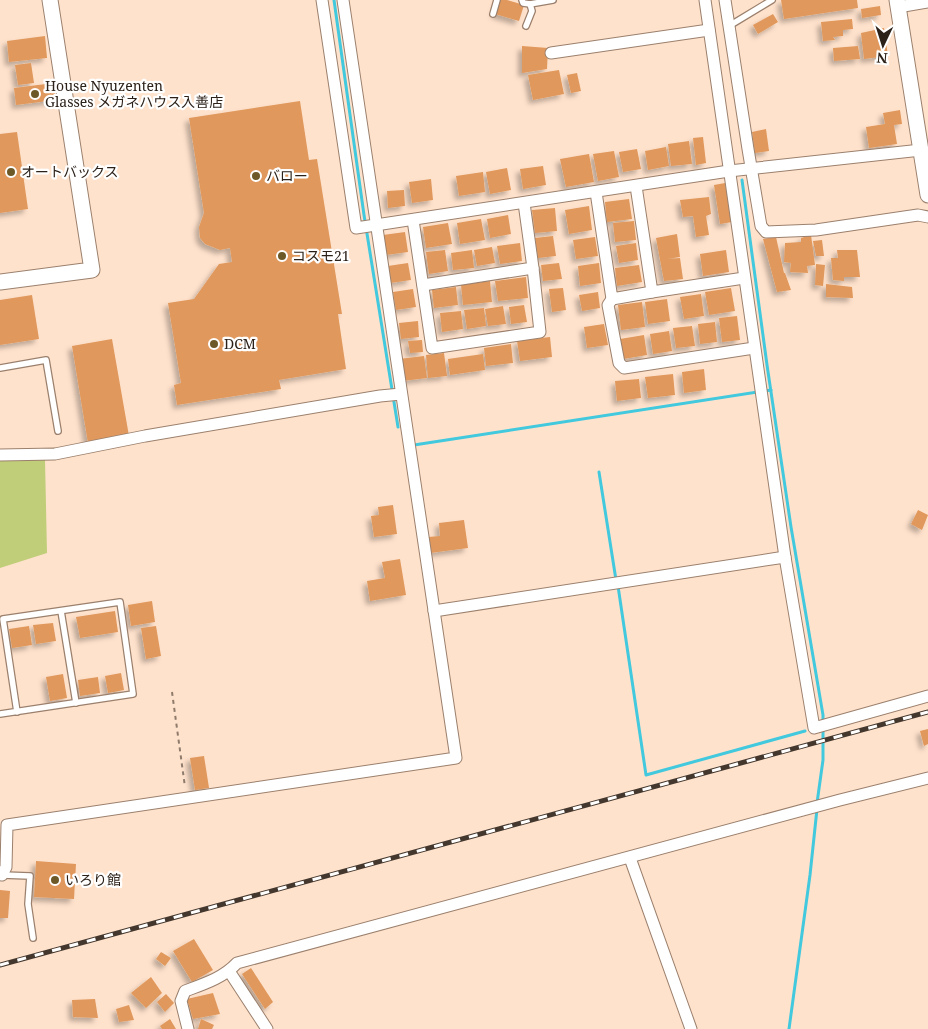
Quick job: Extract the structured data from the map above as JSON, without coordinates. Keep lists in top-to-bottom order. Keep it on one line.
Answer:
{"places":["House Nyuzenten Glasses メガネハウス入善店","オートバックス","バロー","コスモ21","DCM","いろり館"],"north":"bottom"}
